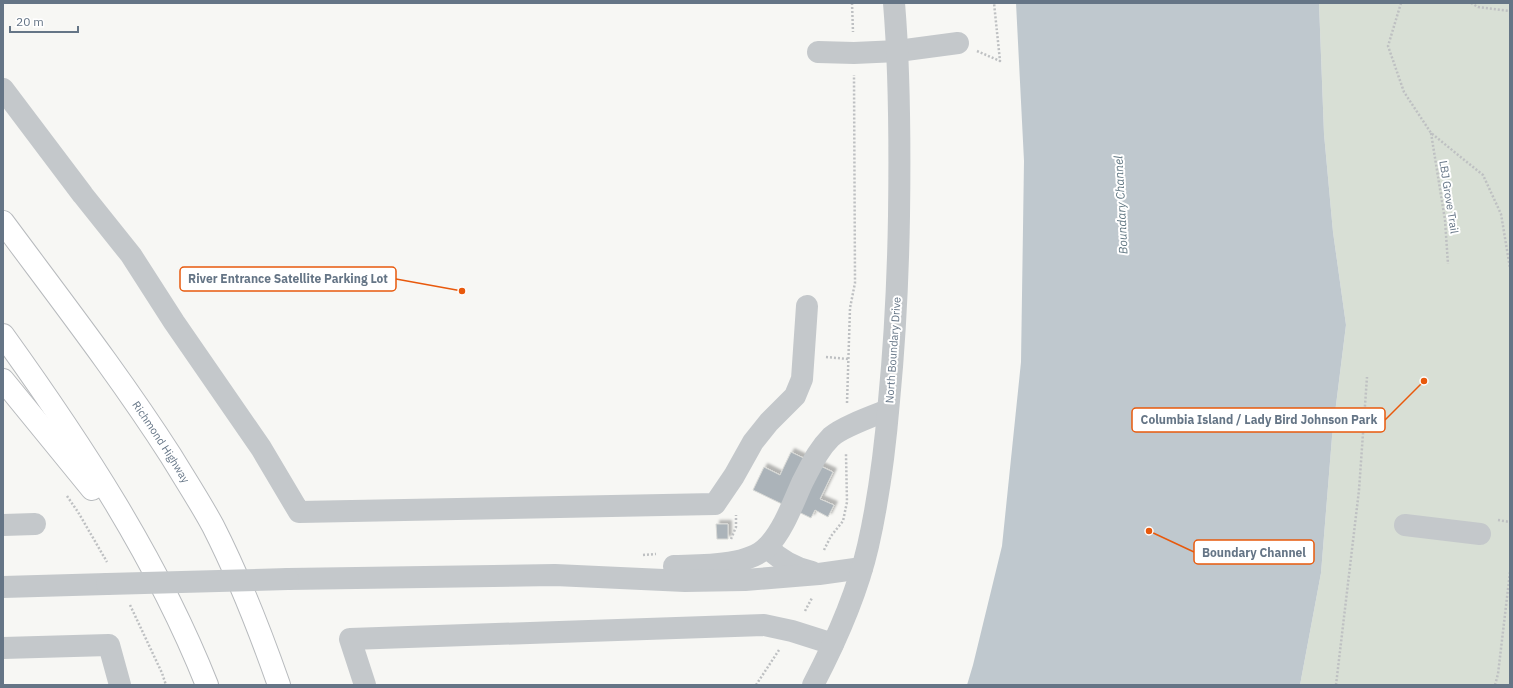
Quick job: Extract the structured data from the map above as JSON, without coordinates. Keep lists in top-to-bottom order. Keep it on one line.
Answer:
{"streets":{"highway":["Richmond Highway"],"street":["North Boundary Drive"],"path":["LBJ Grove Trail"]},"water":["Boundary Channel"],"places":["River Entrance Satellite Parking Lot","Columbia Island / Lady Bird Johnson Park","Boundary Channel"],"scale_bar":"20 m"}
